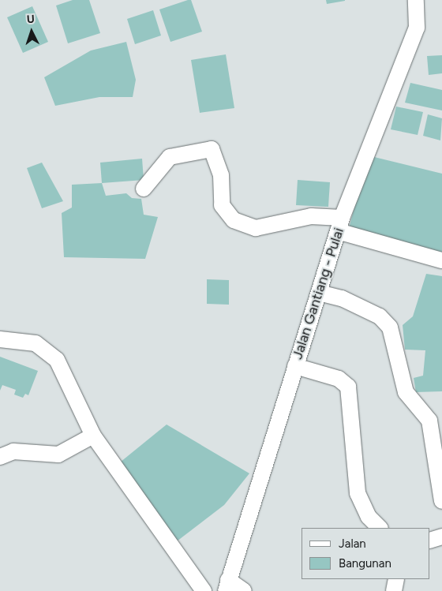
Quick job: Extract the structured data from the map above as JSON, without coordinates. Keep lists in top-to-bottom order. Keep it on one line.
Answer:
{"streets":{"street":["Jalan Gantiang - Pulai"]},"legend":["Jalan","Bangunan"],"north":"top"}
